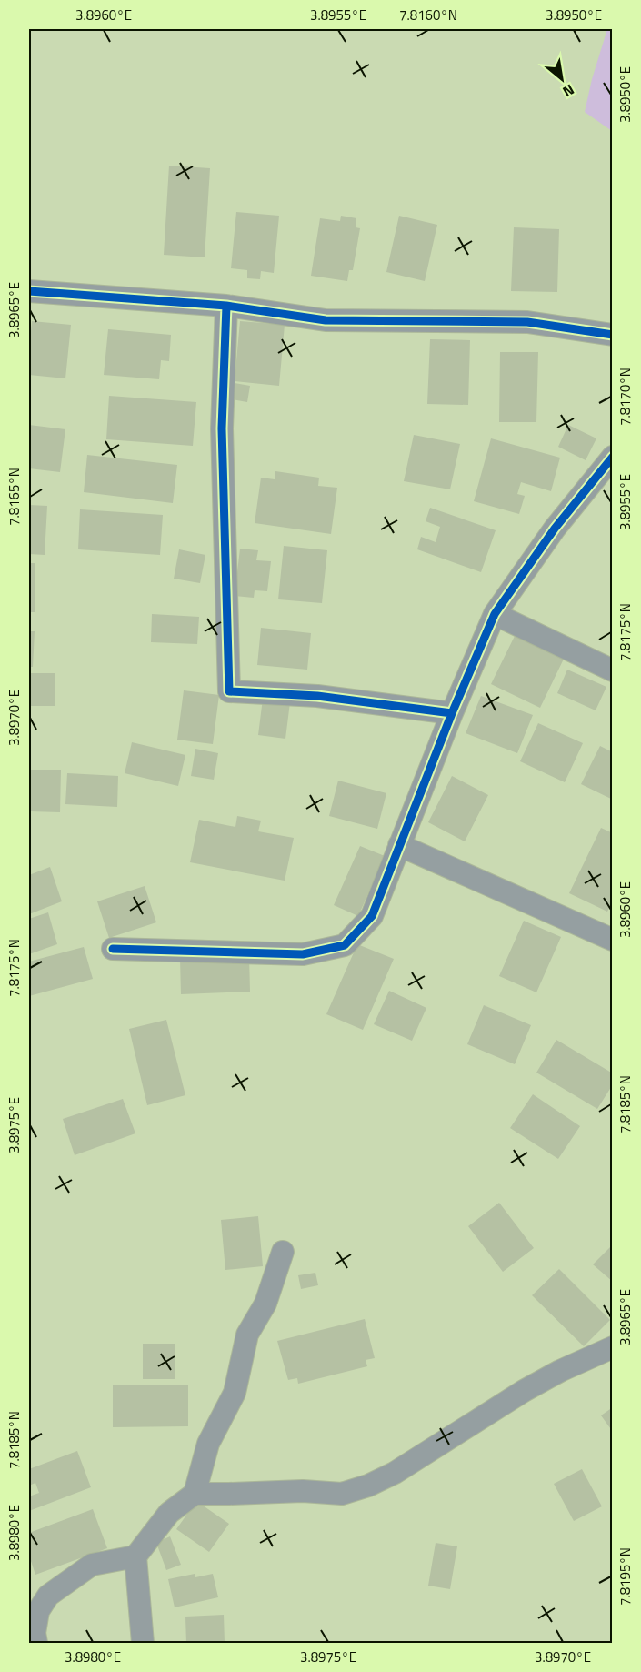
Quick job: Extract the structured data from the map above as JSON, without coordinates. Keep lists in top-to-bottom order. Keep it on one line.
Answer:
{"north":"bottom right","coordinates":["3.8960°E","3.8955°E","7.8160°N","3.8950°E","3.8965°E","7.8170°N","7.8165°N","7.8175°N","3.8970°E","7.8185°N","3.8975°E","3.8980°E","7.8195°N"]}
